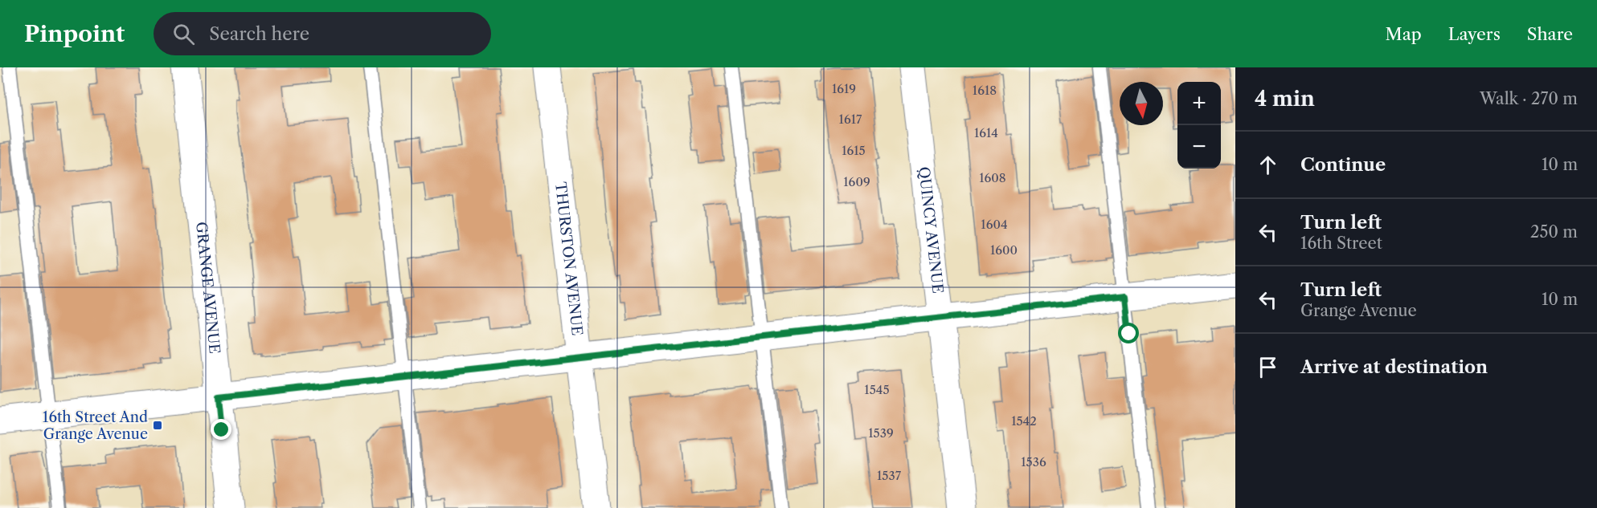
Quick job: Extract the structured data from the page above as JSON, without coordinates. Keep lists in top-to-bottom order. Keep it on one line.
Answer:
{"streets":{"street":["QUINCY AVENUE","THURSTON AVENUE","GRANGE AVENUE"]},"places":{"transit":["16th Street And Grange Avenue"]},"house_numbers":["1619","1618","1617","1614","1615","1608","1609","1604","1600","1545","1542","1539","1536","1537"],"north":"bottom","page":{"header":"Pinpoint","search":"Search here","nav":["Map","Layers","Share"],"heading":["4 min","Walk · 270 m"],"map_buttons":["+","−"],"list":[["Continue","10 m"],["Turn left","16th Street","250 m"],["Turn left","Grange Avenue","10 m"],"Arrive at destination"]}}
